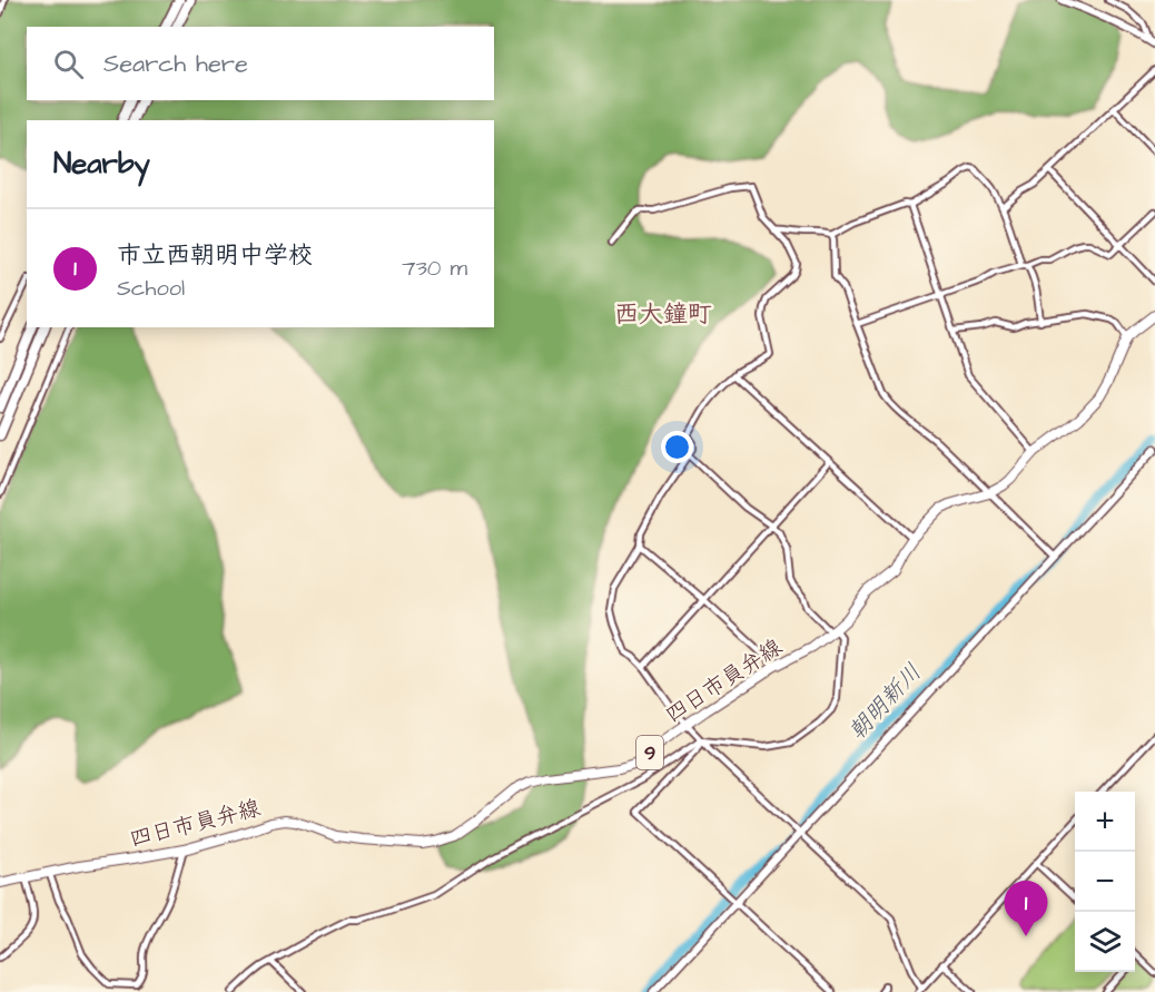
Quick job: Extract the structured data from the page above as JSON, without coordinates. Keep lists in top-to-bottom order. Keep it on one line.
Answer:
{"streets":{"main road":["四日市員弁線","9"]},"districts":["西大鐘町"],"water":["朝明新川"],"page":{"search":"Search here","heading":"Nearby","list":[{"mark":"1","name":"市立西朝明中学校","note":"School","value":"730 m"}],"map_buttons":["+","−"],"pins":"1"}}
